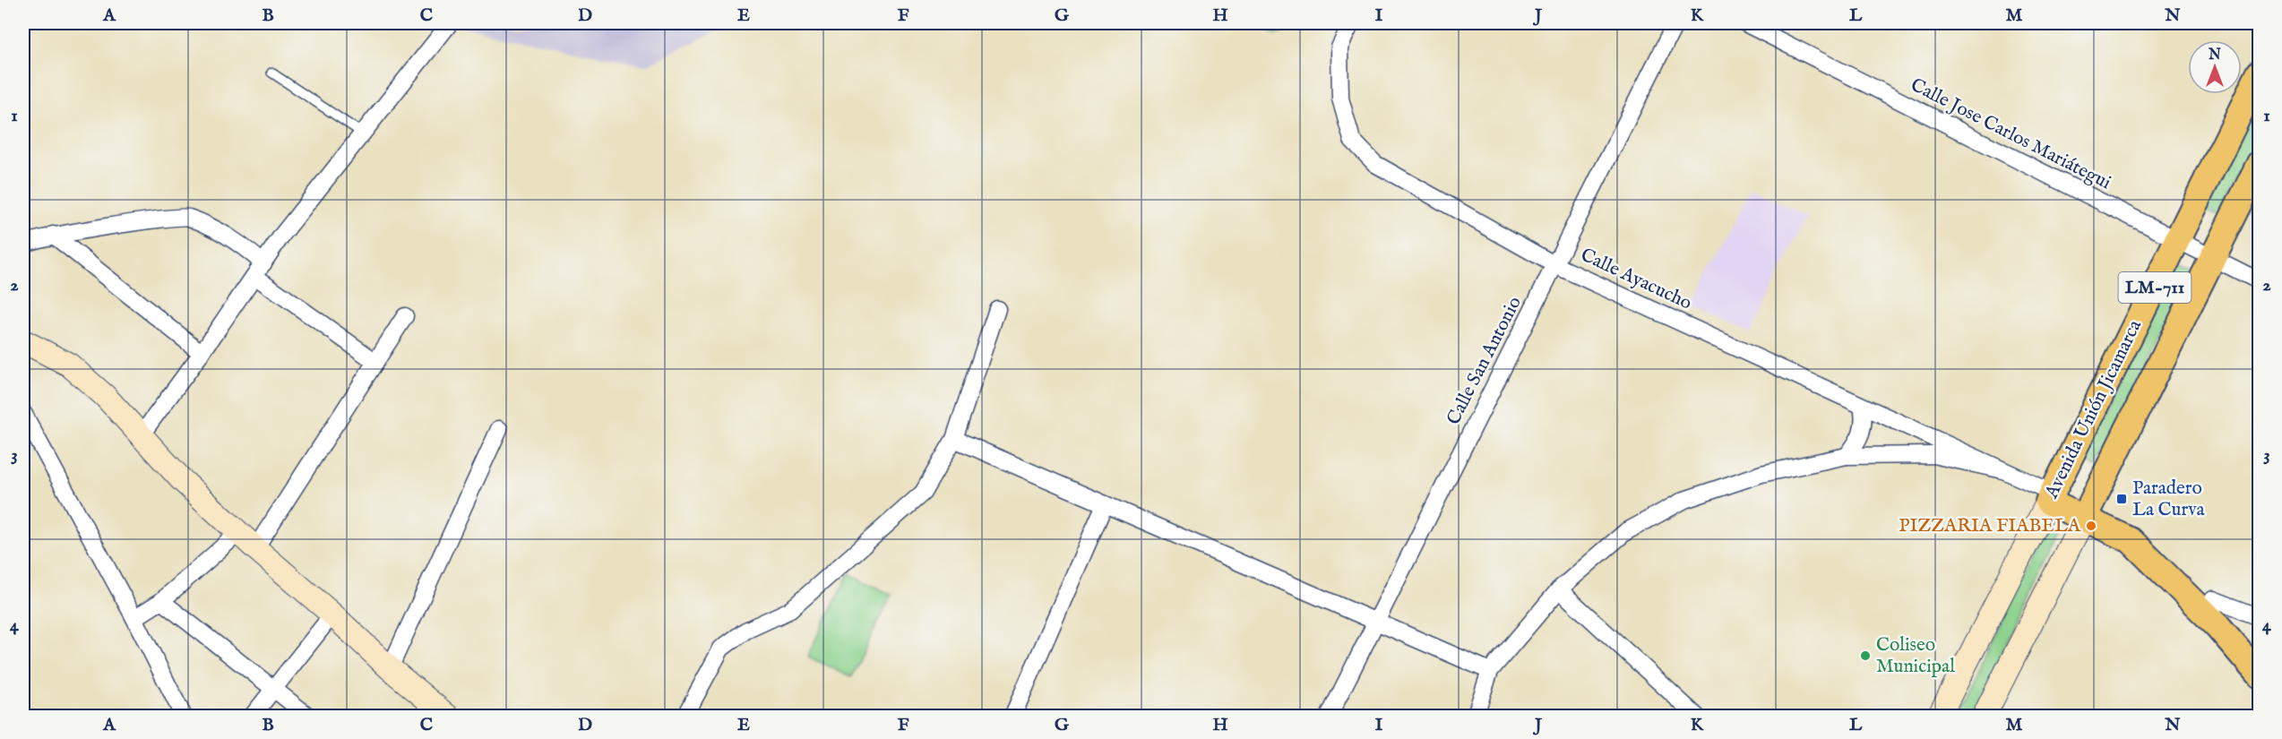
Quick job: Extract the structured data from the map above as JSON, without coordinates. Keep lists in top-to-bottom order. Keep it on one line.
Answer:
{"streets":{"main road":["LM-711","Avenida Unión Jicamarca"],"street":["Calle Jose Carlos Mariátegui","Calle Ayacucho","Calle San Antonio"]},"crossings":[["Calle Jose Carlos Mariátegui","Avenida Unión Jicamarca"],["Calle Ayacucho","Calle San Antonio"]],"places":{"transit":["Paradero La Curva"],"other":["PIZZARIA FIABELA","Coliseo Municipal"]},"north":"top","grid":{"columns":["A","B","C","D","E","F","G","H","I","J","K","L","M","N"],"rows":["1","2","3","4"]}}
